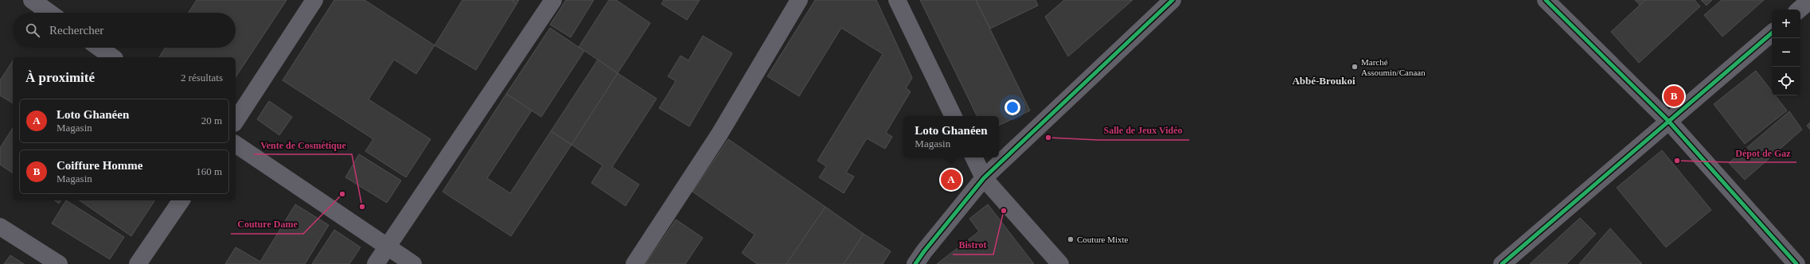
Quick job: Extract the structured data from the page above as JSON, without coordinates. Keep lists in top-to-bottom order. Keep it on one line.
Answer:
{"districts":["Abbé-Broukoi"],"places":["Marché Assoumin/Canaan","Salle de Jeux Vidéo","Dépot de Gaz","Couture Dame","Vente de Cosmétique","Bistrot","Couture Mixte"],"page":{"map_buttons":["+","−"],"search":"Rechercher","heading":["À proximité","2 résultats"],"pins":["B","A"],"list":[{"mark":"A","name":"Loto Ghanéen","note":"Magasin","value":"20 m"},{"mark":"B","name":"Coiffure Homme","note":"Magasin","value":"160 m"}],"popup":["Loto Ghanéen","Magasin"]}}
